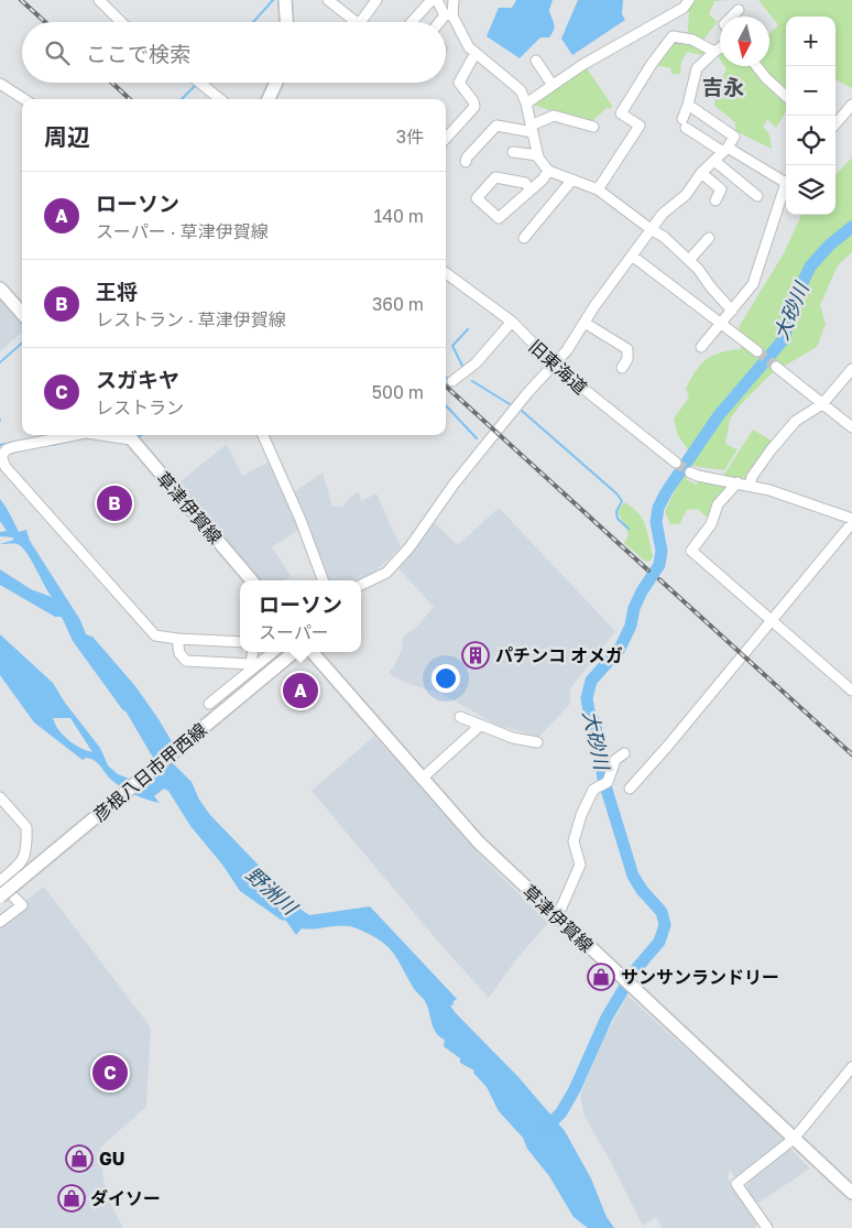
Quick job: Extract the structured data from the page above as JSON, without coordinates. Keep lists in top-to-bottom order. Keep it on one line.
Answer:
{"streets":{"main road":["草津伊賀線","彦根八日市甲西線"],"street":["旧東海道"]},"districts":["吉永"],"water":["大砂川","野洲川"],"places":{"building":["パチンコ オメガ"],"shop":["サンサンランドリー","GU","ダイソー"]},"north":"bottom","page":{"map_buttons":["+","−"],"search":"ここで検索","heading":["周辺","3件"],"list":[{"mark":"A","name":"ローソン","note":"スーパー · 草津伊賀線","value":"140 m"},{"mark":"B","name":"王将","note":"レストラン · 草津伊賀線","value":"360 m"},{"mark":"C","name":"スガキヤ","note":"レストラン","value":"500 m"}],"pins":["B","A","C"],"popup":["ローソン","スーパー"]}}
